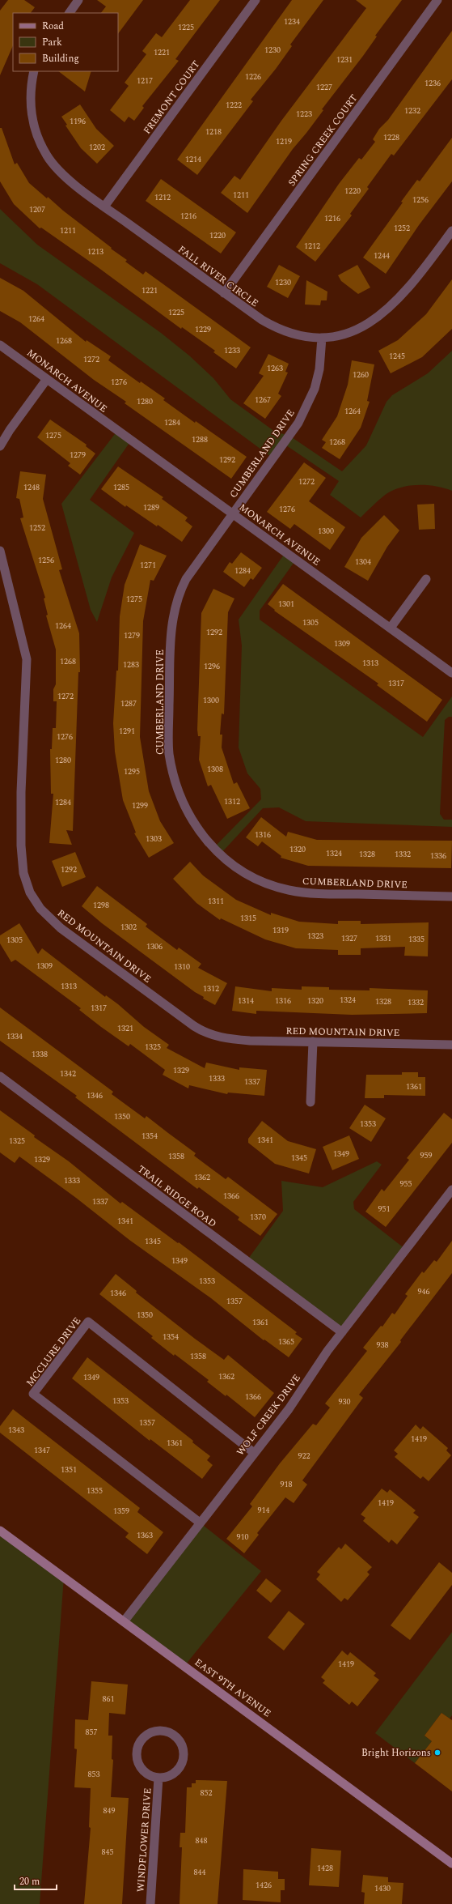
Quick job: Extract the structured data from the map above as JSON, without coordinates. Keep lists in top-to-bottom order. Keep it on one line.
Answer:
{"streets":{"main road":["EAST 9TH AVENUE"],"street":["FREMONT COURT","SPRING CREEK COURT","FALL RIVER CIRCLE","MONARCH AVENUE","CUMBERLAND DRIVE","RED MOUNTAIN DRIVE","TRAIL RIDGE ROAD","MCCLURE DRIVE","WOLF CREEK DRIVE","WINDFLOWER DRIVE"]},"crossings":[["FREMONT COURT","FALL RIVER CIRCLE"],["SPRING CREEK COURT","FALL RIVER CIRCLE"],["FALL RIVER CIRCLE","CUMBERLAND DRIVE"],["MONARCH AVENUE","CUMBERLAND DRIVE"],["TRAIL RIDGE ROAD","WOLF CREEK DRIVE"],["MCCLURE DRIVE","WOLF CREEK DRIVE"],["WOLF CREEK DRIVE","EAST 9TH AVENUE"]],"places":["Bright Horizons"],"house_numbers":["1234","1225","1230","1221","1231","1226","1217","1236","1227","1222","1232","1223","1196","1218","1228","1219","1202","1214","1220","1211","1212","1256","1207","1216","1216","1252","1211","1220","1212","1213","1244","1230","1221","1225","1264","1229","1268","1233","1245","1272","1263","1260","1276","1267","1280","1264","1284","1275","1288","1268","1279","1292","1272","1248","1285","1289","1276","1252","1300","1256","1304","1271","1284","1275","1301","1305","1264","1292","1279","1309","1268","1313","1283","1296","1317","1272","1300","1287","1291","1276","1280","1308","1295","1312","1284","1299","1316","1303","1320","1324","1328","1332","1336","1292","1311","1298","1315","1302","1319","1323","1327","1331","1335","1305","1306","1309","1310","1313","1312","1324","1314","1316","1320","1328","1332","1317","1321","1334","1325","1338","1329","1342","1333","1337","1361","1346","1350","1353","1354","1341","1325","1349","959","1358","1345","1329","1362","1333","955","1366","1337","951","1370","1341","1345","1349","1353","946","1346","1357","1350","1361","1354","1365","938","1358","1362","1349","1366","1353","930","1357","1343","1419","1361","1347","922","1351","918","1355","1419","914","1359","1363","910","1419","861","857","853","852","849","848","845","1428","844","1426","1430"],"legend":["Road","Park","Building"],"scale_bar":"20 m"}
